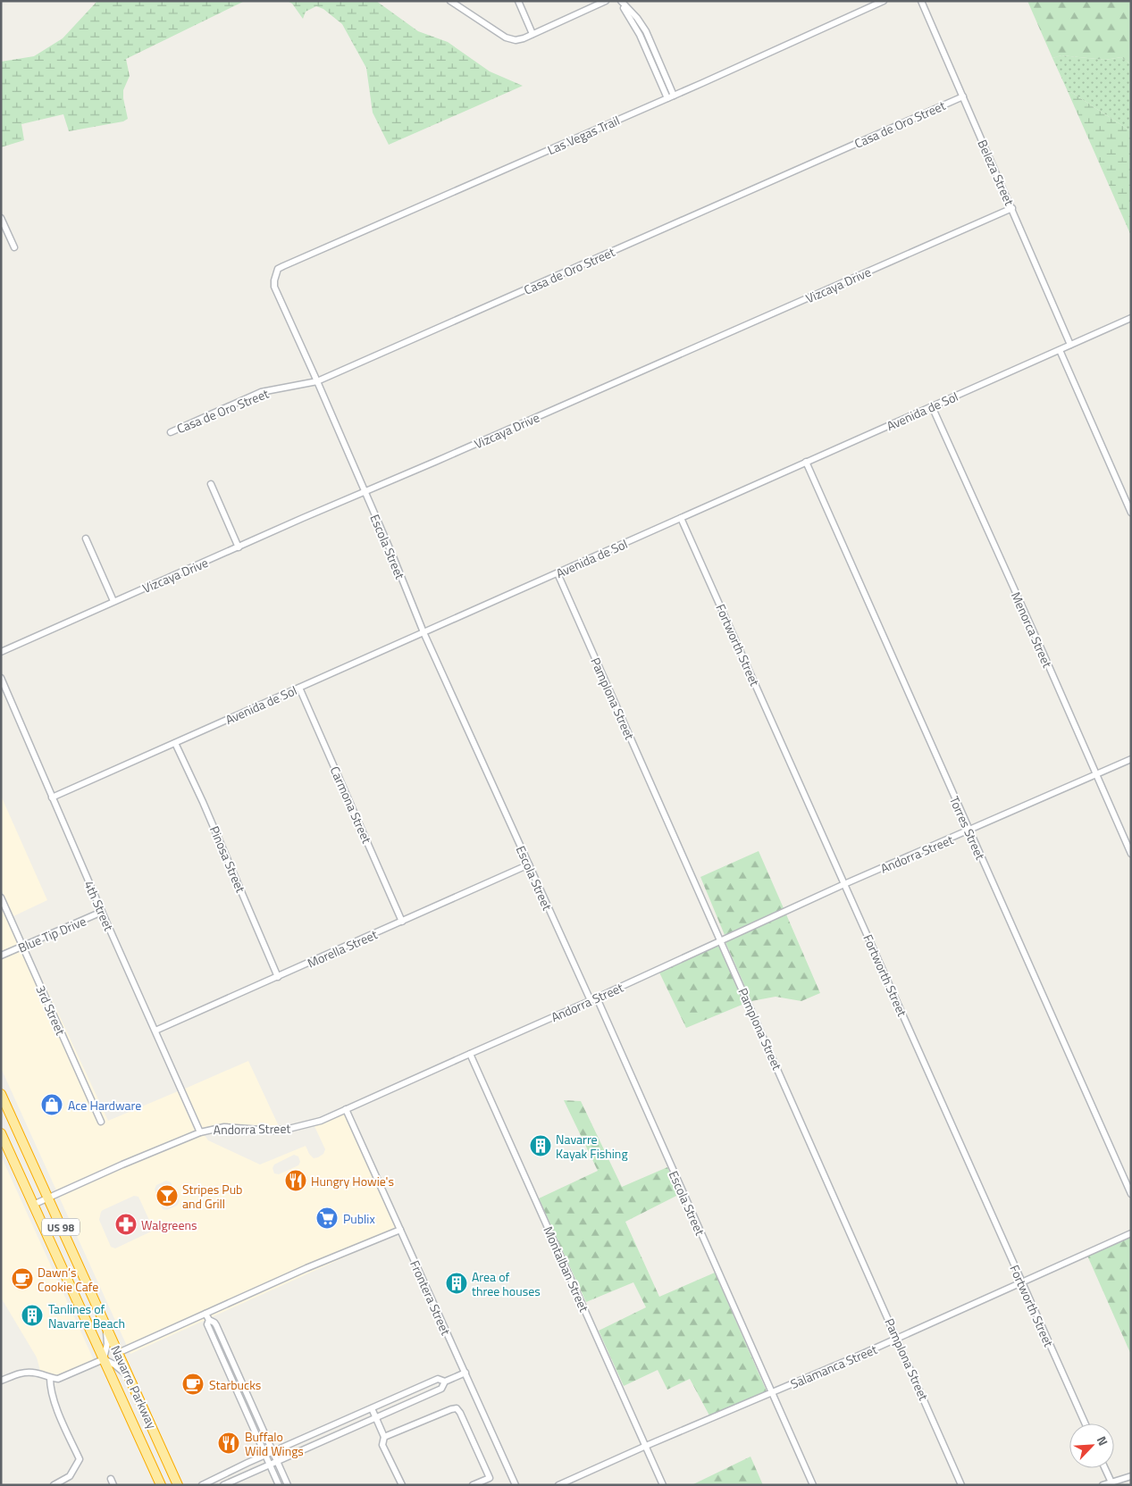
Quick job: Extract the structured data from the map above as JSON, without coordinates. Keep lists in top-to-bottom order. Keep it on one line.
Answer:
{"streets":{"highway":["US 98","Navarre Parkway"],"street":["Casa de Oro Street","Las Vegas Trail","Beleza Street","Vizcaya Drive","Avenida de Sol","Escola Street","Menorca Street","Fortworth Street","Pamplona Street","Carmona Street","Torres Street","Andorra Street","Pinosa Street","4th Street","Blue Tip Drive","Morella Street","3rd Street","Montalban Street","Frontera Street","Salamanca Street"]},"crossings":[["Casa de Oro Street","Beleza Street"],["Casa de Oro Street","Escola Street"],["Las Vegas Trail","Escola Street"],["Beleza Street","Vizcaya Drive"],["Beleza Street","Avenida de Sol"],["Vizcaya Drive","Escola Street"],["Avenida de Sol","Escola Street"],["Avenida de Sol","Menorca Street"],["Avenida de Sol","Fortworth Street"],["Avenida de Sol","Pamplona Street"],["Avenida de Sol","Carmona Street"],["Avenida de Sol","Torres Street"],["Avenida de Sol","Pinosa Street"],["Avenida de Sol","4th Street"],["Escola Street","Andorra Street"],["Escola Street","Morella Street"],["Escola Street","Salamanca Street"],["Menorca Street","Andorra Street"],["Fortworth Street","Andorra Street"],["Fortworth Street","Salamanca Street"],["Pamplona Street","Andorra Street"],["Pamplona Street","Salamanca Street"],["Carmona Street","Morella Street"],["Torres Street","Andorra Street"],["Andorra Street","4th Street"],["Andorra Street","Montalban Street"],["Andorra Street","Frontera Street"],["Andorra Street","Navarre Parkway"],["Pinosa Street","Morella Street"],["4th Street","Blue Tip Drive"],["4th Street","Morella Street"],["Blue Tip Drive","3rd Street"],["Montalban Street","Salamanca Street"]],"places":{"shop":["Ace Hardware"],"building":["Navarre Kayak Fishing","Area of three houses","Tanlines of Navarre Beach"],"restaurant":["Hungry Howie's","Buffalo Wild Wings"],"bar":["Stripes Pub and Grill"],"supermarket":["Publix"],"pharmacy":["Walgreens"],"cafe":["Dawn’s Cookie Cafe","Starbucks"]},"north":"top right"}
